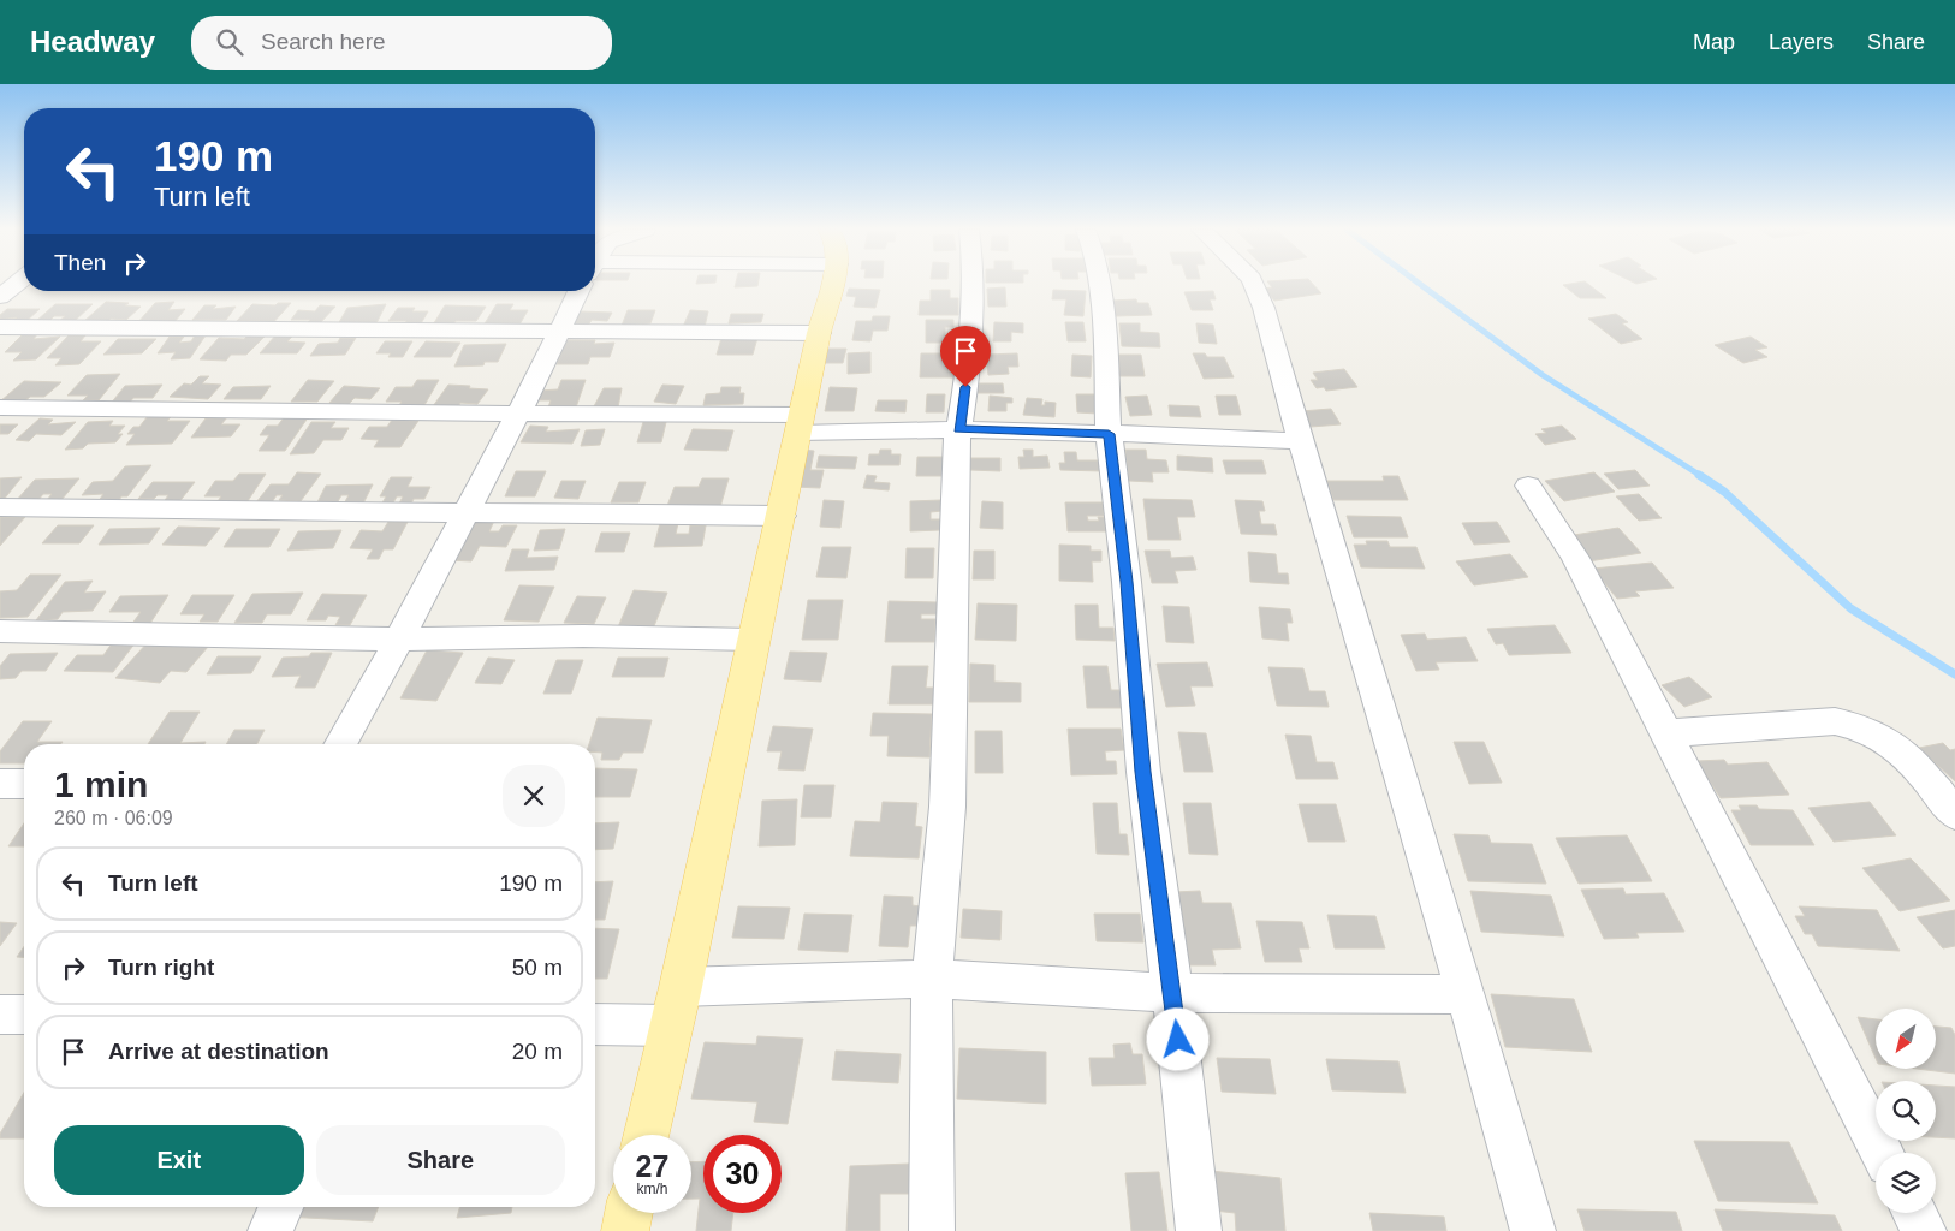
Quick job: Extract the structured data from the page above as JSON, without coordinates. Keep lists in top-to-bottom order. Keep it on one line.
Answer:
{"north":"bottom left","page":{"header":"Headway","search":"Search here","nav":["Map","Layers","Share"],"turn":["190 m","Turn left"],"then":"Then","heading":["1 min","260 m · 06:09"],"list":[{"name":"Turn left","value":"190 m"},{"name":"Turn right","value":"50 m"},{"name":"Arrive at destination","value":"20 m"}],"buttons":["Exit","Share"],"speed":"27 km/h","limit":"30"}}
